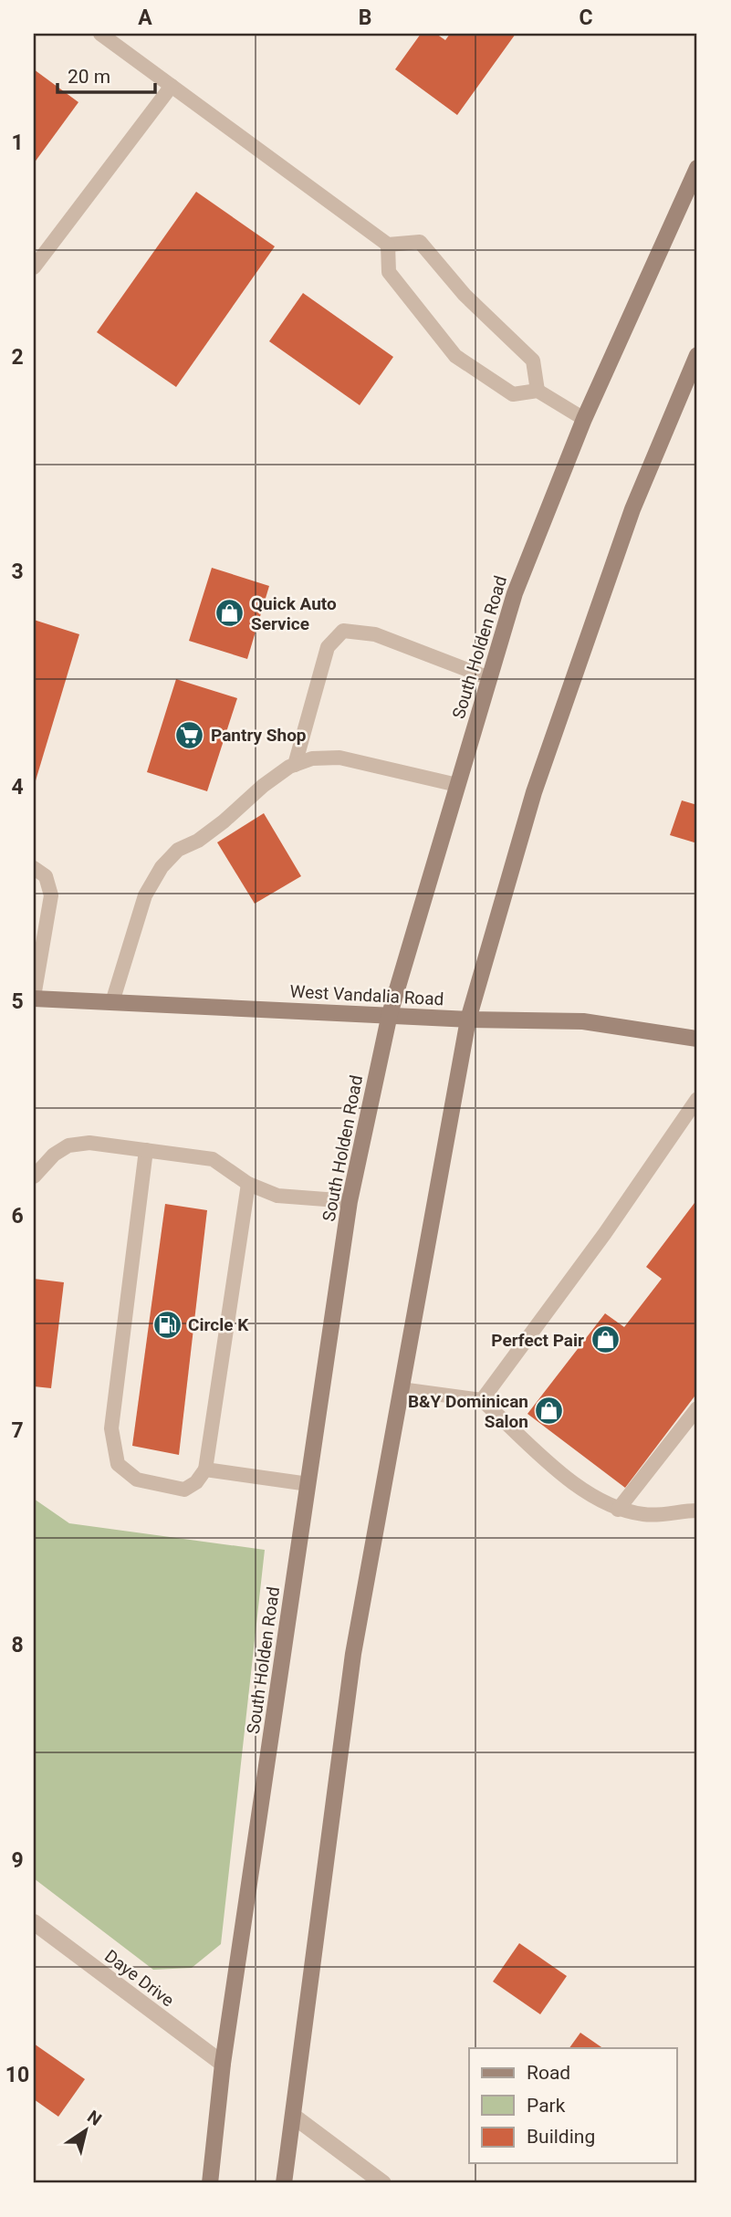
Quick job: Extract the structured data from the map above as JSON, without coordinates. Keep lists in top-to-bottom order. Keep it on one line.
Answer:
{"streets":{"main road":["South Holden Road","West Vandalia Road"],"street":["Daye Drive"]},"crossings":[["South Holden Road","West Vandalia Road"],["South Holden Road","Daye Drive"]],"places":{"shop":["Quick Auto Service","Perfect Pair","B&Y Dominican Salon"],"supermarket":["Pantry Shop"],"fuel station":["Circle K"]},"legend":["Road","Park","Building"],"scale_bar":"20 m","north":"top right","grid":{"columns":["A","B","C"],"rows":["1","2","3","4","5","6","7","8","9","10"]}}
